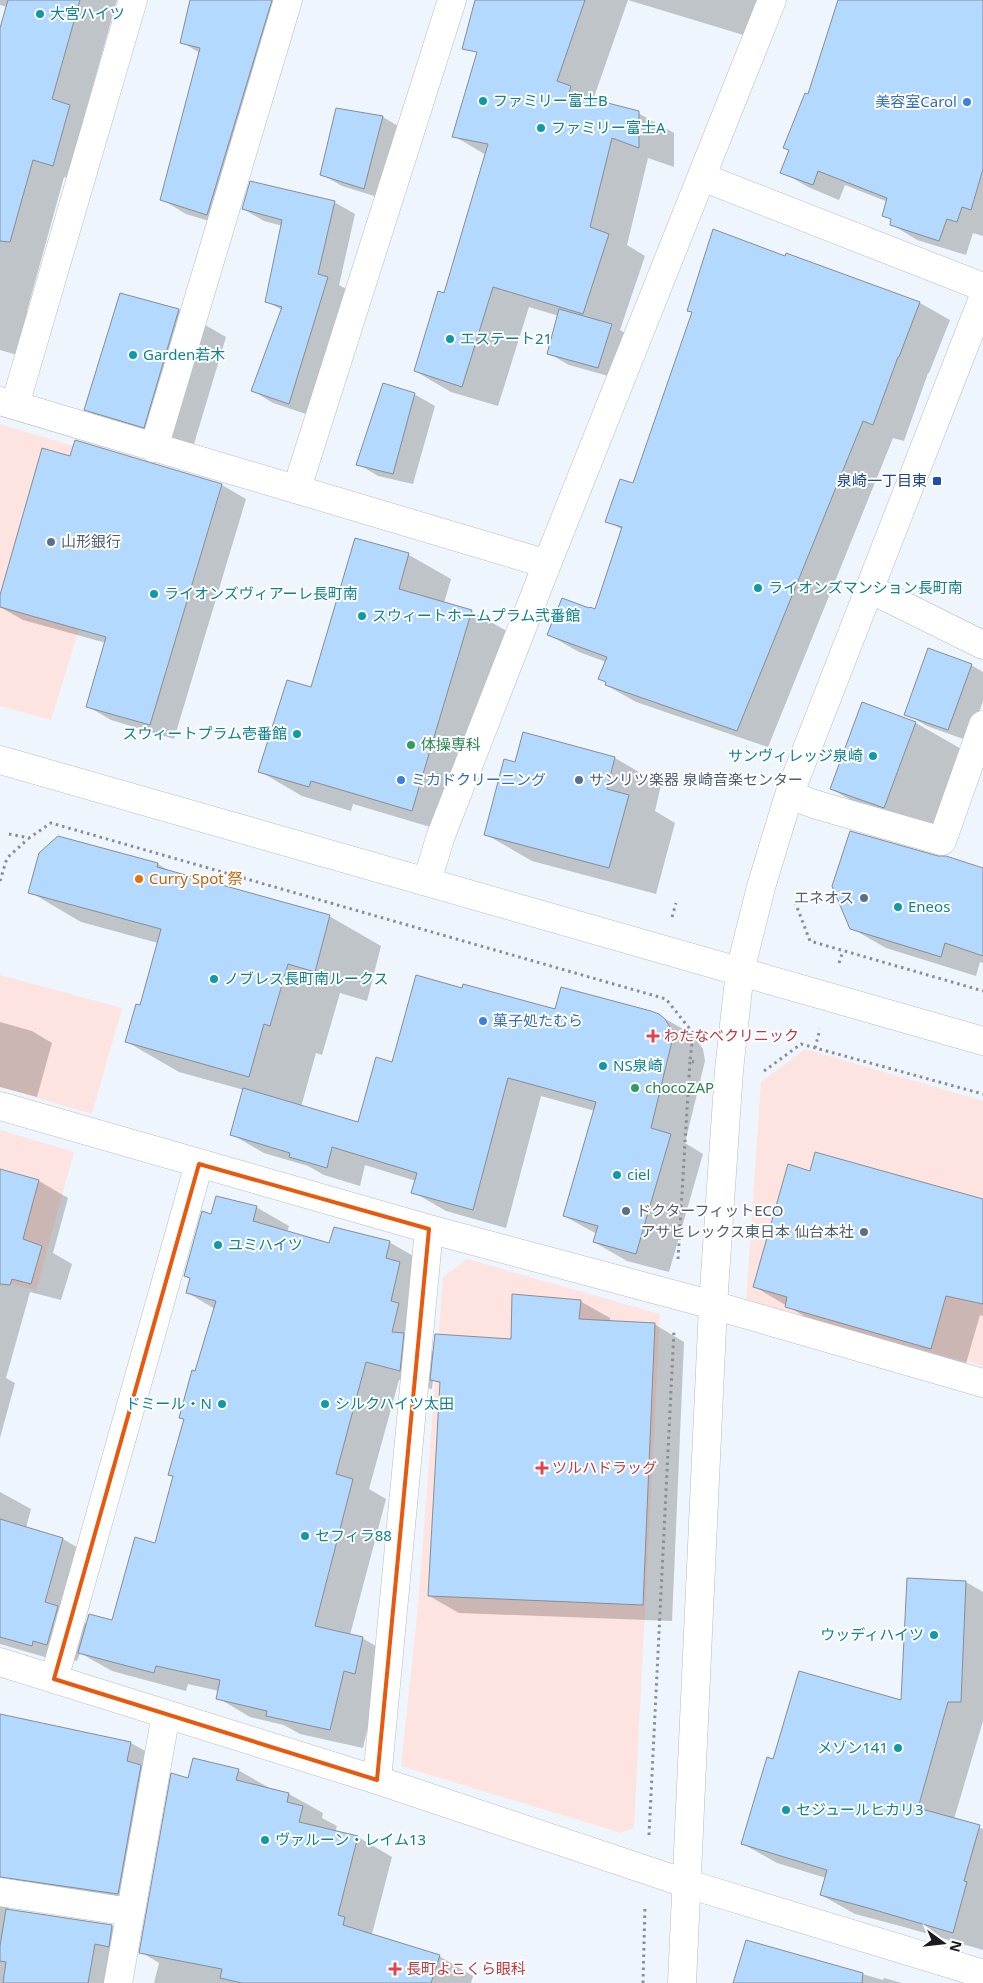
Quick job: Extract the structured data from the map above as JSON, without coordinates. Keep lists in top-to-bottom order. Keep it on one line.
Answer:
{"places":{"other":["大宮ハイツ","ファミリー富士B","美容室Carol","ファミリー富士A","エステート21","Garden若木","山形銀行","ライオンズマンション長町南","ライオンズヴィアーレ長町南","スウィートホームプラム弐番館","スウィートプラム壱番館","体操専科","サンヴィレッジ泉崎","ミカドクリーニング","サンリツ楽器 泉崎音楽センター","Curry Spot 祭","エネオス","Eneos","ノブレス長町南ルークス","菓子処たむら","NS泉崎","chocoZAP","ciel","ドクターフィットECO","アサヒレックス東日本 仙台本社","ユミハイツ","ドミール・N","シルクハイツ太田","セフィラ88","ウッディハイツ","メゾン141","セジュールヒカリ3","ヴァルーン・レイム13"],"transit":["泉崎一丁目東"],"health":["わたなべクリニック","ツルハドラッグ","長町よこくら眼科"]},"north":"right"}
